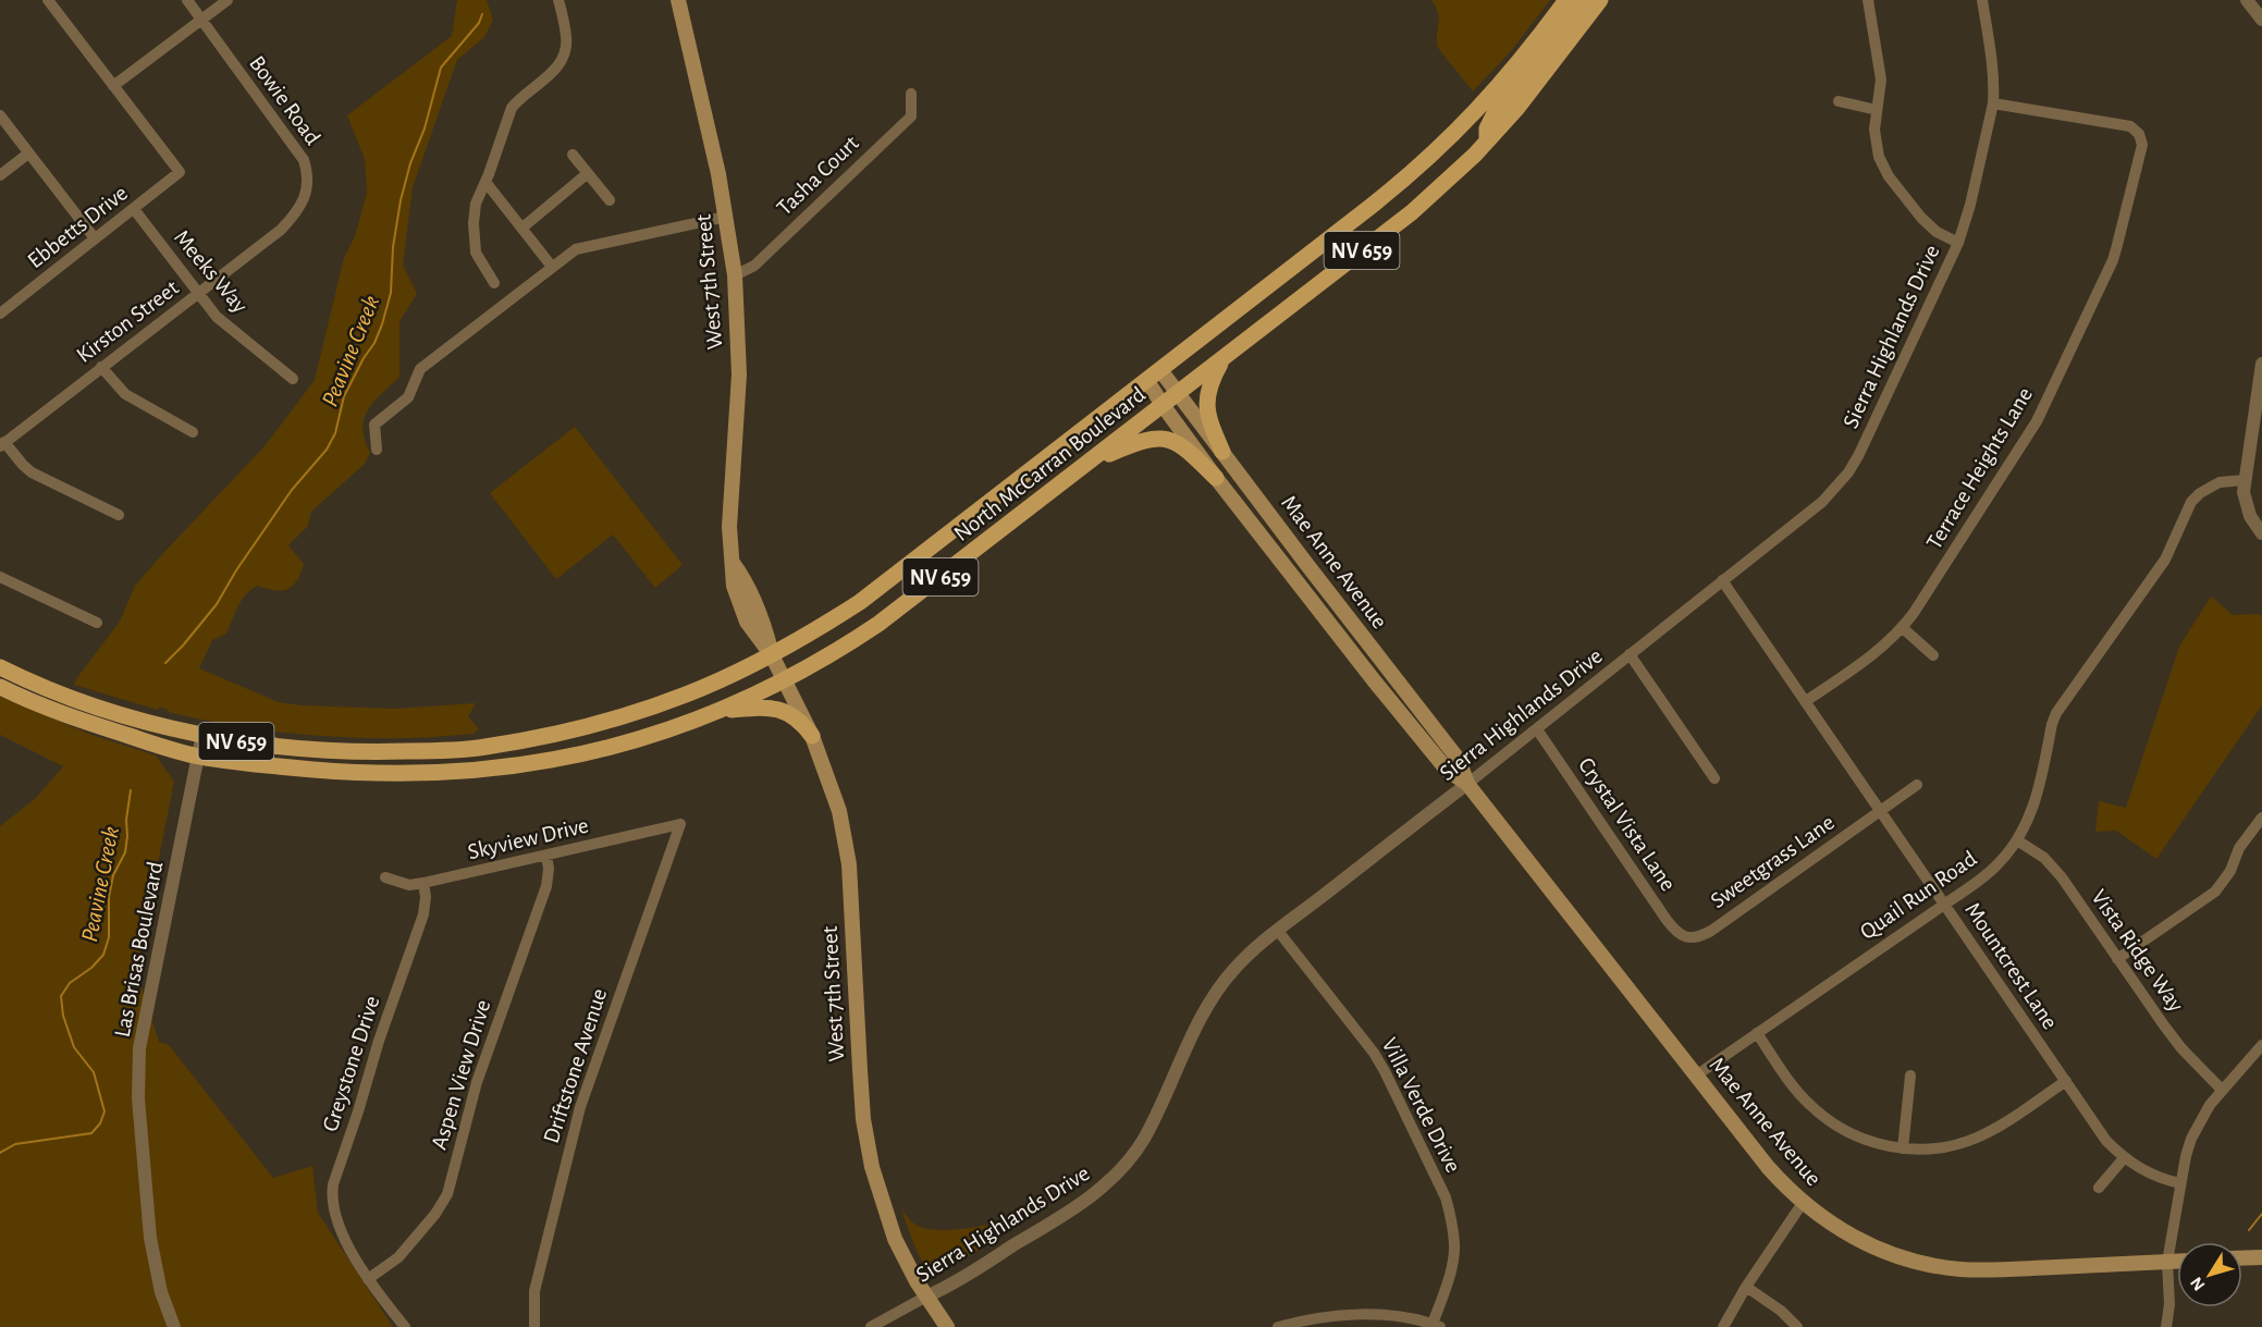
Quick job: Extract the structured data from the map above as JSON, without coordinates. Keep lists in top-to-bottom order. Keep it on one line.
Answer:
{"streets":{"main road":["NV 659","West 7th Street","North McCarran Boulevard","Mae Anne Avenue"],"street":["Bowie Road","Tasha Court","Ebbetts Drive","Meeks Way","Kirston Street","Sierra Highlands Drive","Terrace Heights Lane","Crystal Vista Lane","Skyview Drive","Sweetgrass Lane","Quail Run Road","Las Brisas Boulevard","Vista Ridge Way","Mountcrest Lane","Greystone Drive","Driftstone Avenue","Aspen View Drive","Villa Verde Drive"]},"crossings":[["Bowie Road","Kirston Street"],["Tasha Court","West 7th Street"],["Ebbetts Drive","Meeks Way"],["Meeks Way","Kirston Street"],["West 7th Street","Sierra Highlands Drive"],["West 7th Street","North McCarran Boulevard"],["Sierra Highlands Drive","Terrace Heights Lane"],["Sierra Highlands Drive","Mae Anne Avenue"],["Sierra Highlands Drive","Crystal Vista Lane"],["Sierra Highlands Drive","Mountcrest Lane"],["Sierra Highlands Drive","Villa Verde Drive"],["North McCarran Boulevard","Mae Anne Avenue"],["North McCarran Boulevard","Las Brisas Boulevard"],["Terrace Heights Lane","Mountcrest Lane"],["Mae Anne Avenue","Quail Run Road"],["Crystal Vista Lane","Sweetgrass Lane"],["Skyview Drive","Greystone Drive"],["Skyview Drive","Driftstone Avenue"],["Skyview Drive","Aspen View Drive"],["Sweetgrass Lane","Mountcrest Lane"],["Quail Run Road","Vista Ridge Way"],["Quail Run Road","Mountcrest Lane"],["Greystone Drive","Aspen View Drive"]],"water":["Peavine Creek"],"north":"bottom left"}
